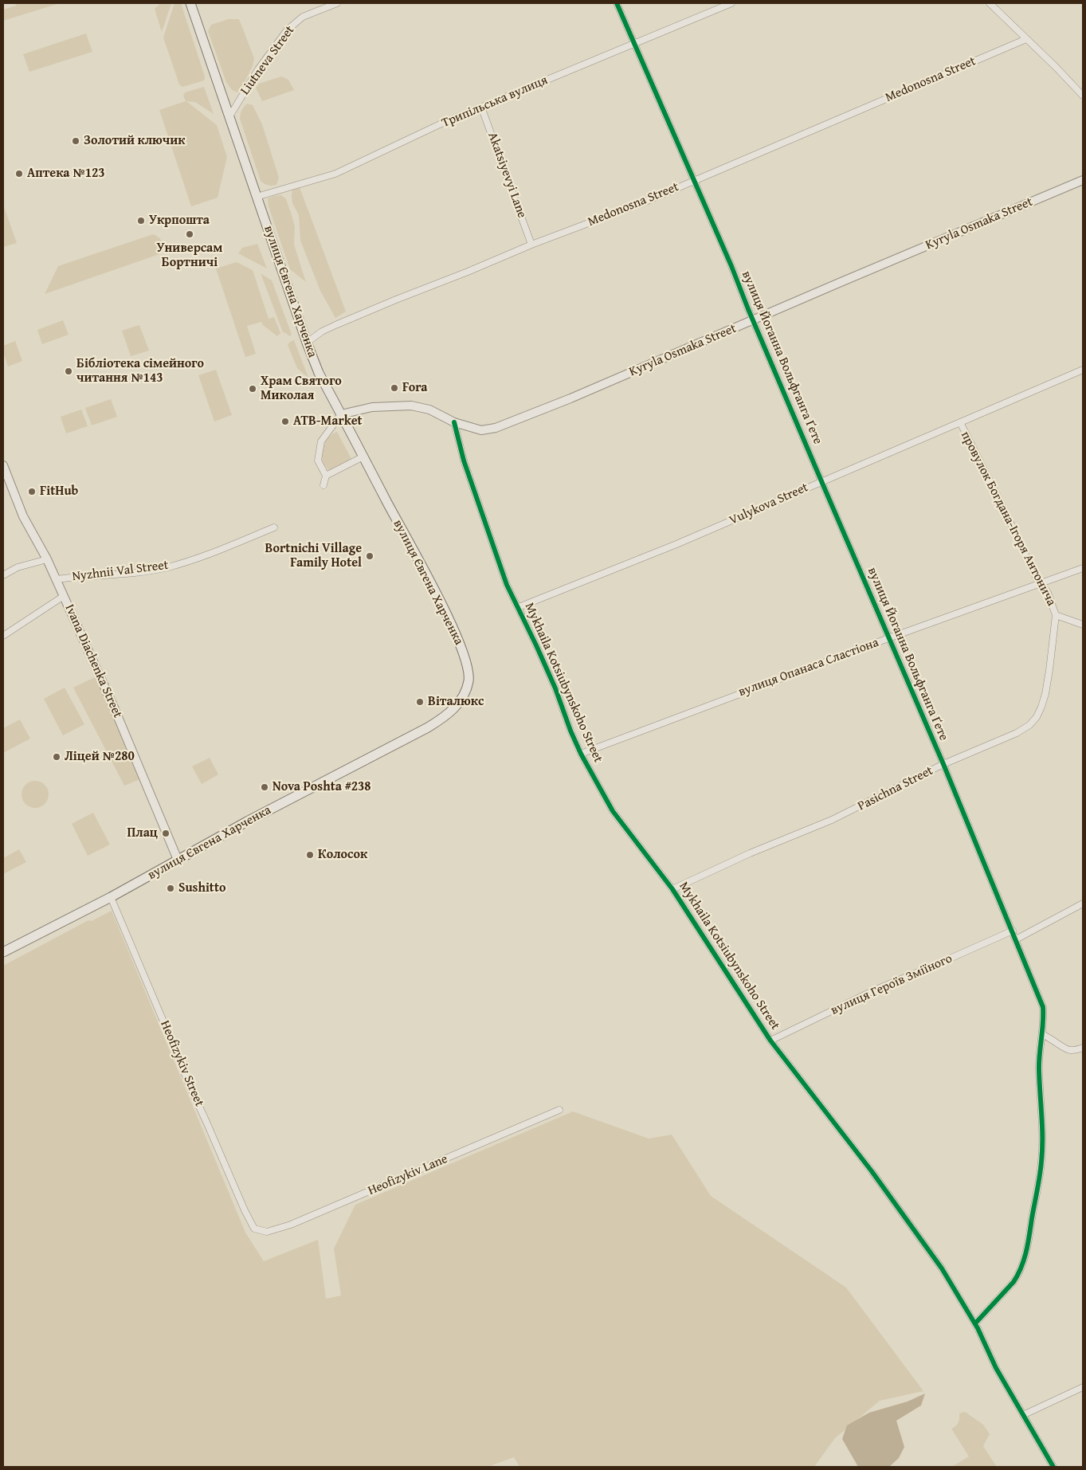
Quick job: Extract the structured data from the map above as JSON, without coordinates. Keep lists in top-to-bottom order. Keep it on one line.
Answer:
{"streets":{"main road":["вулиця Євгена Харченка"],"street":["Liutneva Street","Medonosna Street","Трипільська вулиця","Akatsiyevyi Lane","Kyryla Osmaka Street","вулиця Йоганна Вольфганга Ґете","Vulykova Street","провулок Богдана-Ігоря Антонича","Nyzhnii Val Street","Ivana Diachenka Street","вулиця Опанаса Сластіона","Mykhaila Kotsiubynskoho Street","Pasichna Street","вулиця Героїв Зміїного","Heofizykiv Street","Heofizykiv Lane"]},"crossings":[["Liutneva Street","вулиця Євгена Харченка"],["Medonosna Street","Akatsiyevyi Lane"],["Medonosna Street","вулиця Євгена Харченка"],["Medonosna Street","вулиця Йоганна Вольфганга Ґете"],["Трипільська вулиця","Akatsiyevyi Lane"],["Трипільська вулиця","вулиця Євгена Харченка"],["Трипільська вулиця","вулиця Йоганна Вольфганга Ґете"],["Kyryla Osmaka Street","вулиця Євгена Харченка"],["Kyryla Osmaka Street","вулиця Йоганна Вольфганга Ґете"],["Kyryla Osmaka Street","Mykhaila Kotsiubynskoho Street"],["вулиця Євгена Харченка","Ivana Diachenka Street"],["вулиця Євгена Харченка","Heofizykiv Street"],["вулиця Йоганна Вольфганга Ґете","Vulykova Street"],["вулиця Йоганна Вольфганга Ґете","вулиця Опанаса Сластіона"],["вулиця Йоганна Вольфганга Ґете","Mykhaila Kotsiubynskoho Street"],["вулиця Йоганна Вольфганга Ґете","Pasichna Street"],["вулиця Йоганна Вольфганга Ґете","вулиця Героїв Зміїного"],["Vulykova Street","провулок Богдана-Ігоря Антонича"],["Vulykova Street","Mykhaila Kotsiubynskoho Street"],["провулок Богдана-Ігоря Антонича","вулиця Опанаса Сластіона"],["провулок Богдана-Ігоря Антонича","Pasichna Street"],["Nyzhnii Val Street","Ivana Diachenka Street"],["вулиця Опанаса Сластіона","Mykhaila Kotsiubynskoho Street"],["Mykhaila Kotsiubynskoho Street","Pasichna Street"],["Mykhaila Kotsiubynskoho Street","вулиця Героїв Зміїного"],["Heofizykiv Street","Heofizykiv Lane"]],"places":["Золотий ключик","Аптека №123","Укрпошта","Универсам Бортничі","Бібліотека сімейного читання №143","Fora","Храм Святого Миколая","ATB-Market","FitHub","Bortnichi Village Family Hotel","Віталюкс","Ліцей №280","Nova Poshta #238","Плац","Колосок","Sushitto"]}
